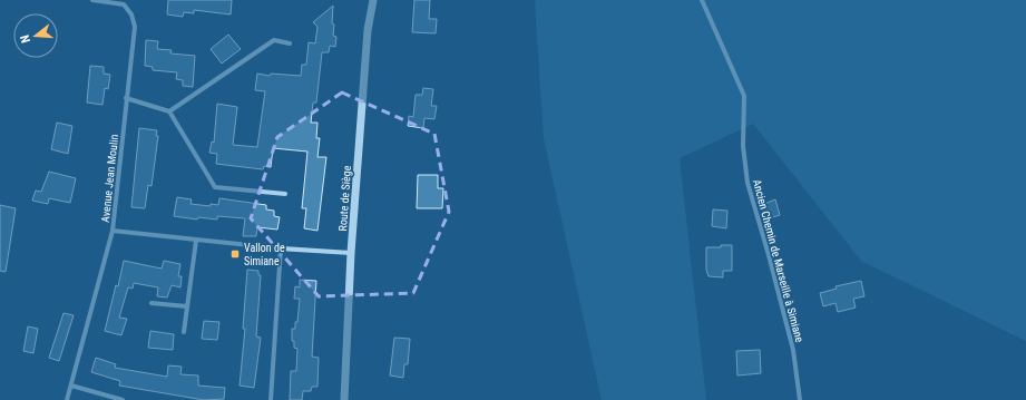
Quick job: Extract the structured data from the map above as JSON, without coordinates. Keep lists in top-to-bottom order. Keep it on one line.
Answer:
{"streets":{"street":["Avenue Jean Moulin","Route de Siège","Ancien Chemin de Marseille à Simiane"]},"crossings":[["Avenue Jean Moulin","Route de Siège"]],"places":{"transit":["Vallon de Simiane"]},"north":"left"}
